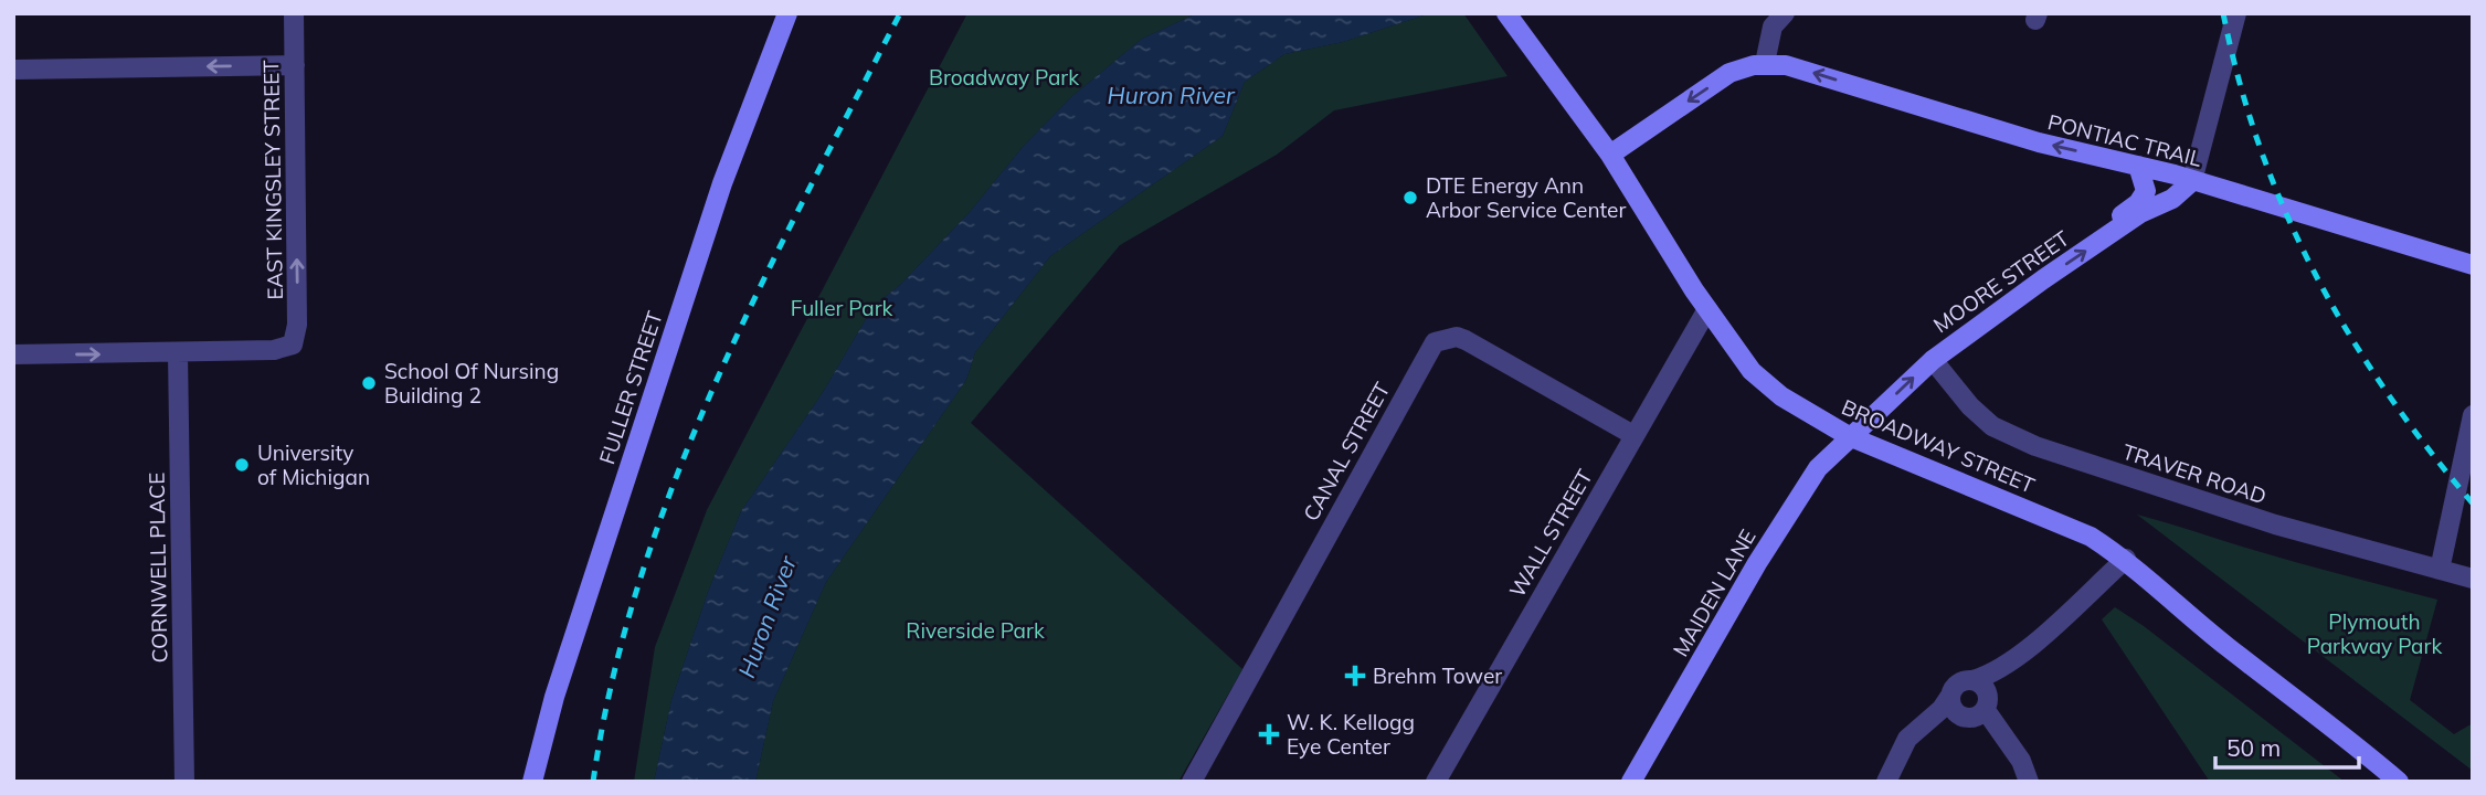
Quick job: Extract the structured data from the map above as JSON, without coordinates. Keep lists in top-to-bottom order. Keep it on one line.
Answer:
{"streets":{"main road":["PONTIAC TRAIL","MOORE STREET","FULLER STREET","BROADWAY STREET","MAIDEN LANE"],"street":["EAST KINGSLEY STREET","CANAL STREET","TRAVER ROAD","WALL STREET","CORNWELL PLACE"]},"crossings":[["PONTIAC TRAIL","MOORE STREET"],["EAST KINGSLEY STREET","CORNWELL PLACE"],["MOORE STREET","BROADWAY STREET"],["MOORE STREET","TRAVER ROAD"],["MOORE STREET","MAIDEN LANE"],["BROADWAY STREET","WALL STREET"],["BROADWAY STREET","MAIDEN LANE"],["CANAL STREET","WALL STREET"]],"one_way":["PONTIAC TRAIL","MOORE STREET"],"water":["Huron River"],"parks":["Broadway Park","Fuller Park","Plymouth Parkway Park","Riverside Park"],"places":{"other":["DTE Energy Ann Arbor Service Center","School Of Nursing Building 2","University of Michigan"],"health":["Brehm Tower","W. K. Kellogg Eye Center"]},"scale_bar":"50 m"}
